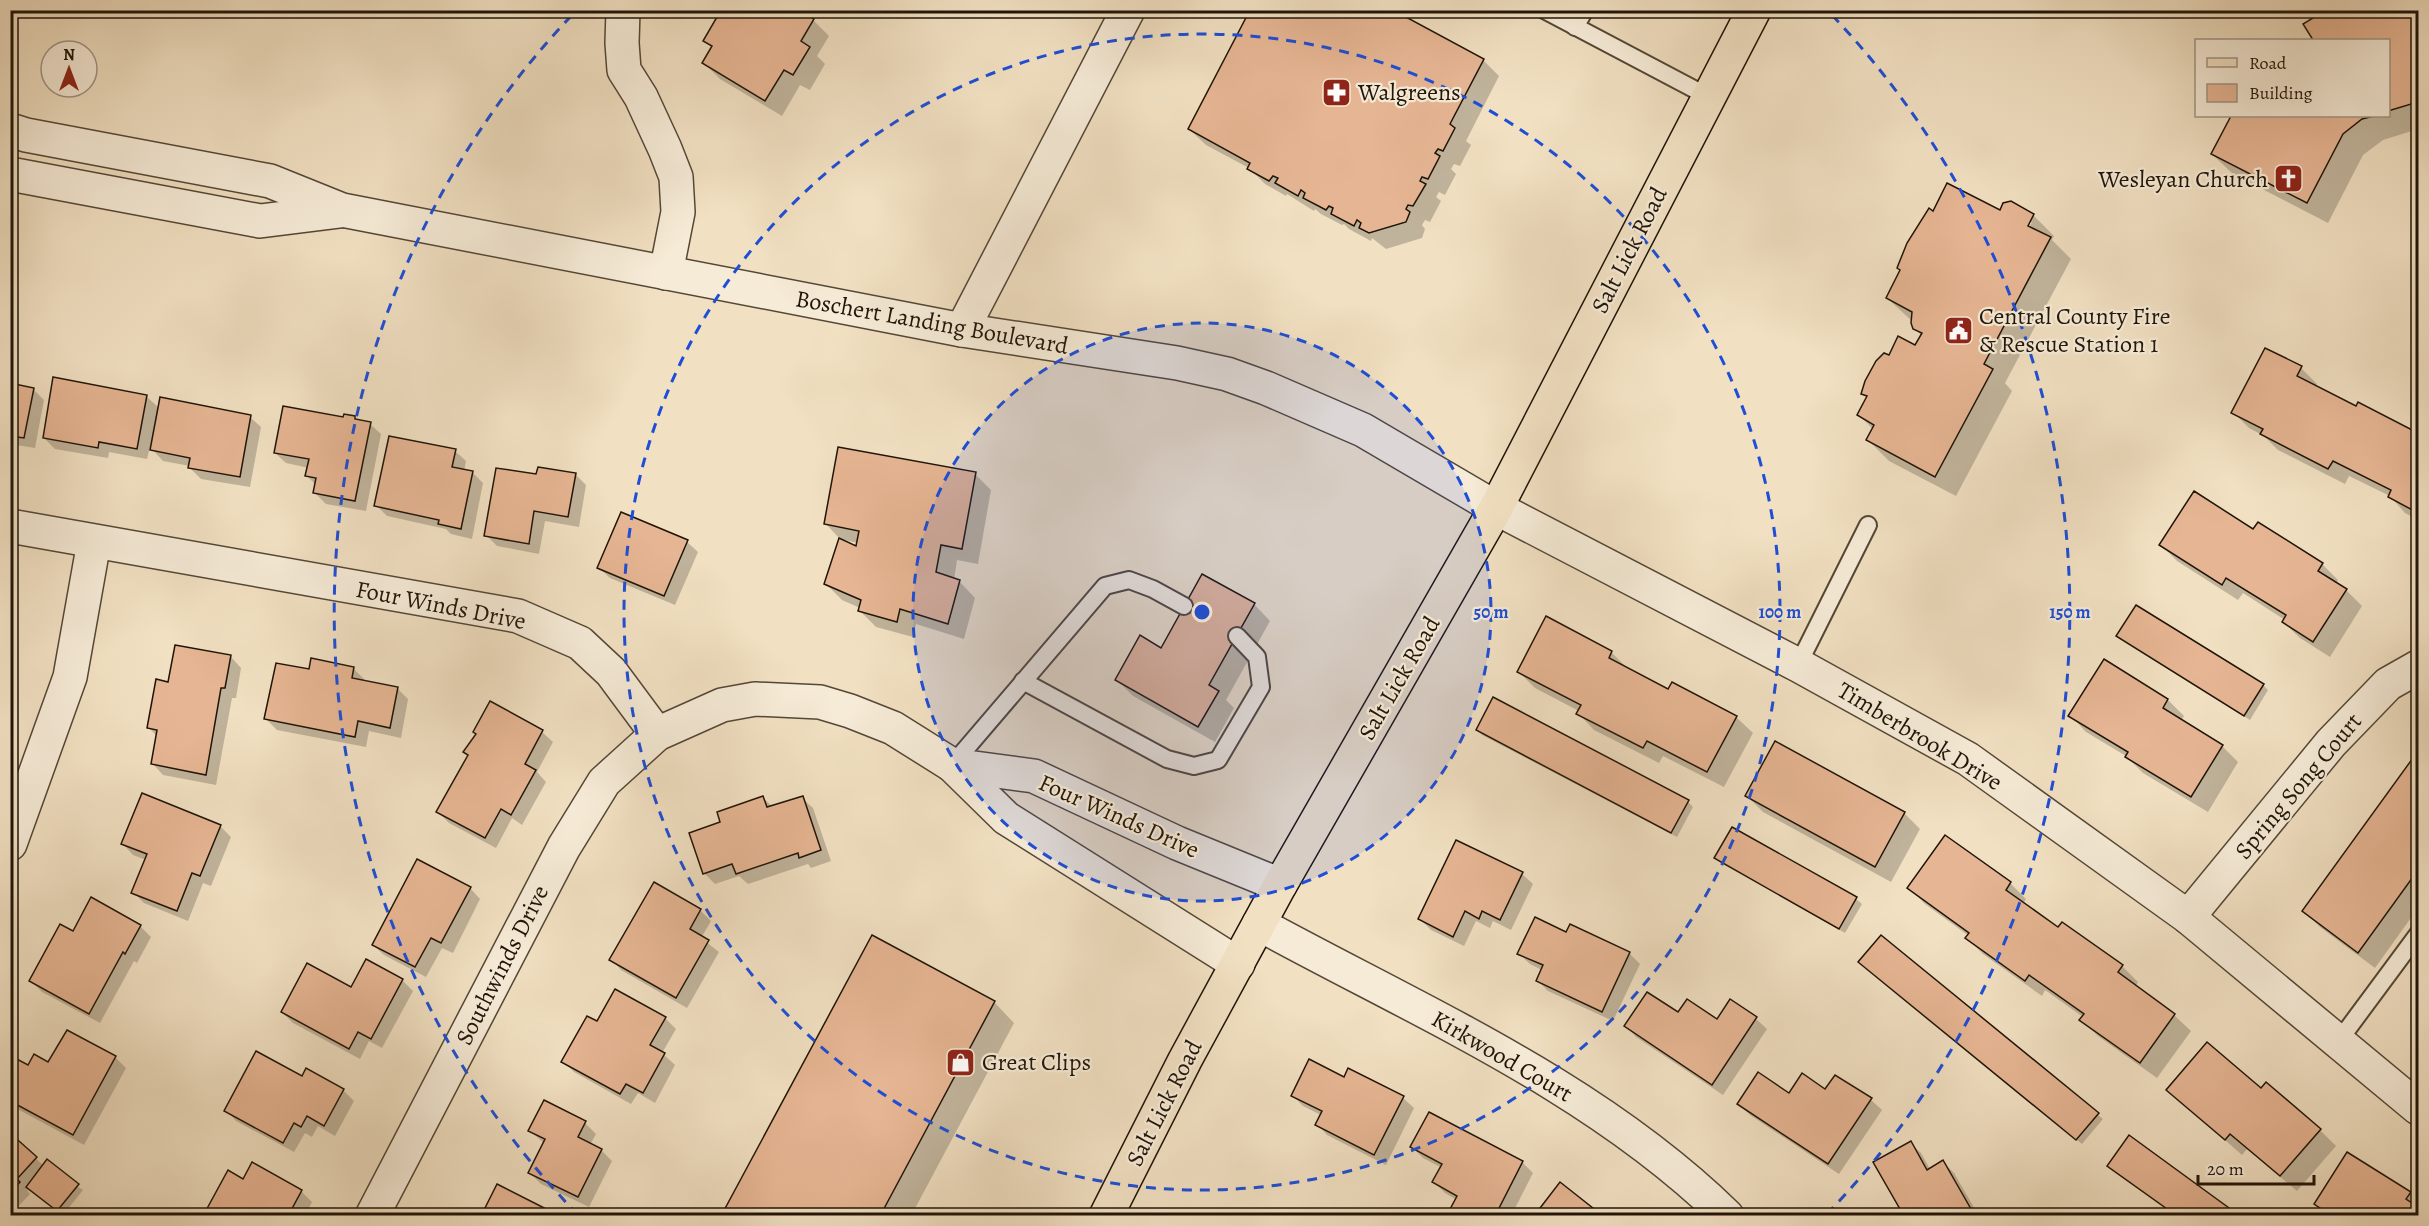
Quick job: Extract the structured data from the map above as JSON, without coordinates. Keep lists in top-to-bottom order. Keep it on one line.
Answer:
{"streets":{"main road":["Salt Lick Road"],"street":["Boschert Landing Boulevard","Four Winds Drive","Timberbrook Drive","Spring Song Court","Southwinds Drive","Kirkwood Court"]},"crossings":[["Salt Lick Road","Boschert Landing Boulevard"],["Salt Lick Road","Four Winds Drive"],["Salt Lick Road","Timberbrook Drive"],["Salt Lick Road","Kirkwood Court"],["Boschert Landing Boulevard","Timberbrook Drive"],["Four Winds Drive","Southwinds Drive"],["Timberbrook Drive","Spring Song Court"]],"places":{"pharmacy":["Walgreens"],"church":["Wesleyan Church"],"public building":["Central County Fire & Rescue Station 1"],"shop":["Great Clips"]},"legend":["Road","Building"],"scale_bar":"20 m","north":"top","rings":["50 m","100 m","150 m"]}
